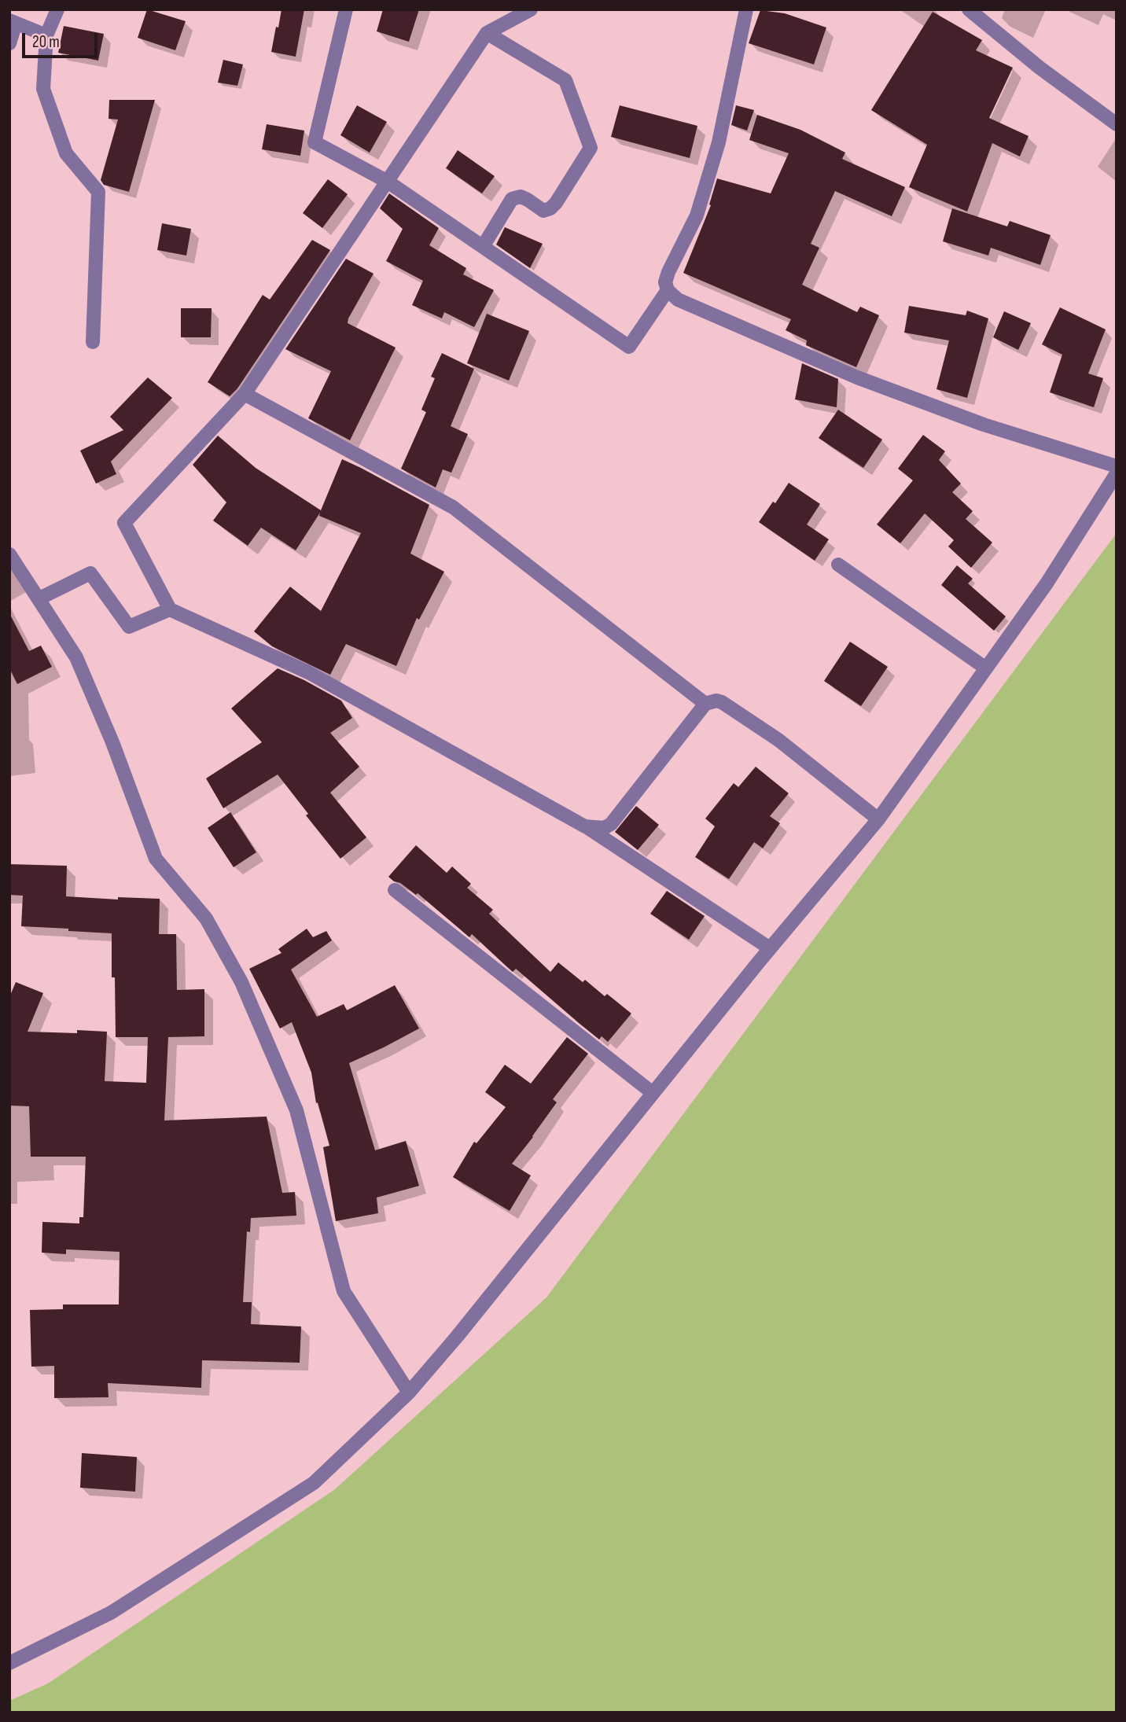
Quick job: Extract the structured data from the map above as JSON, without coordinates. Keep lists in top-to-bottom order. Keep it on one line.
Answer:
{"scale_bar":"20 m"}
